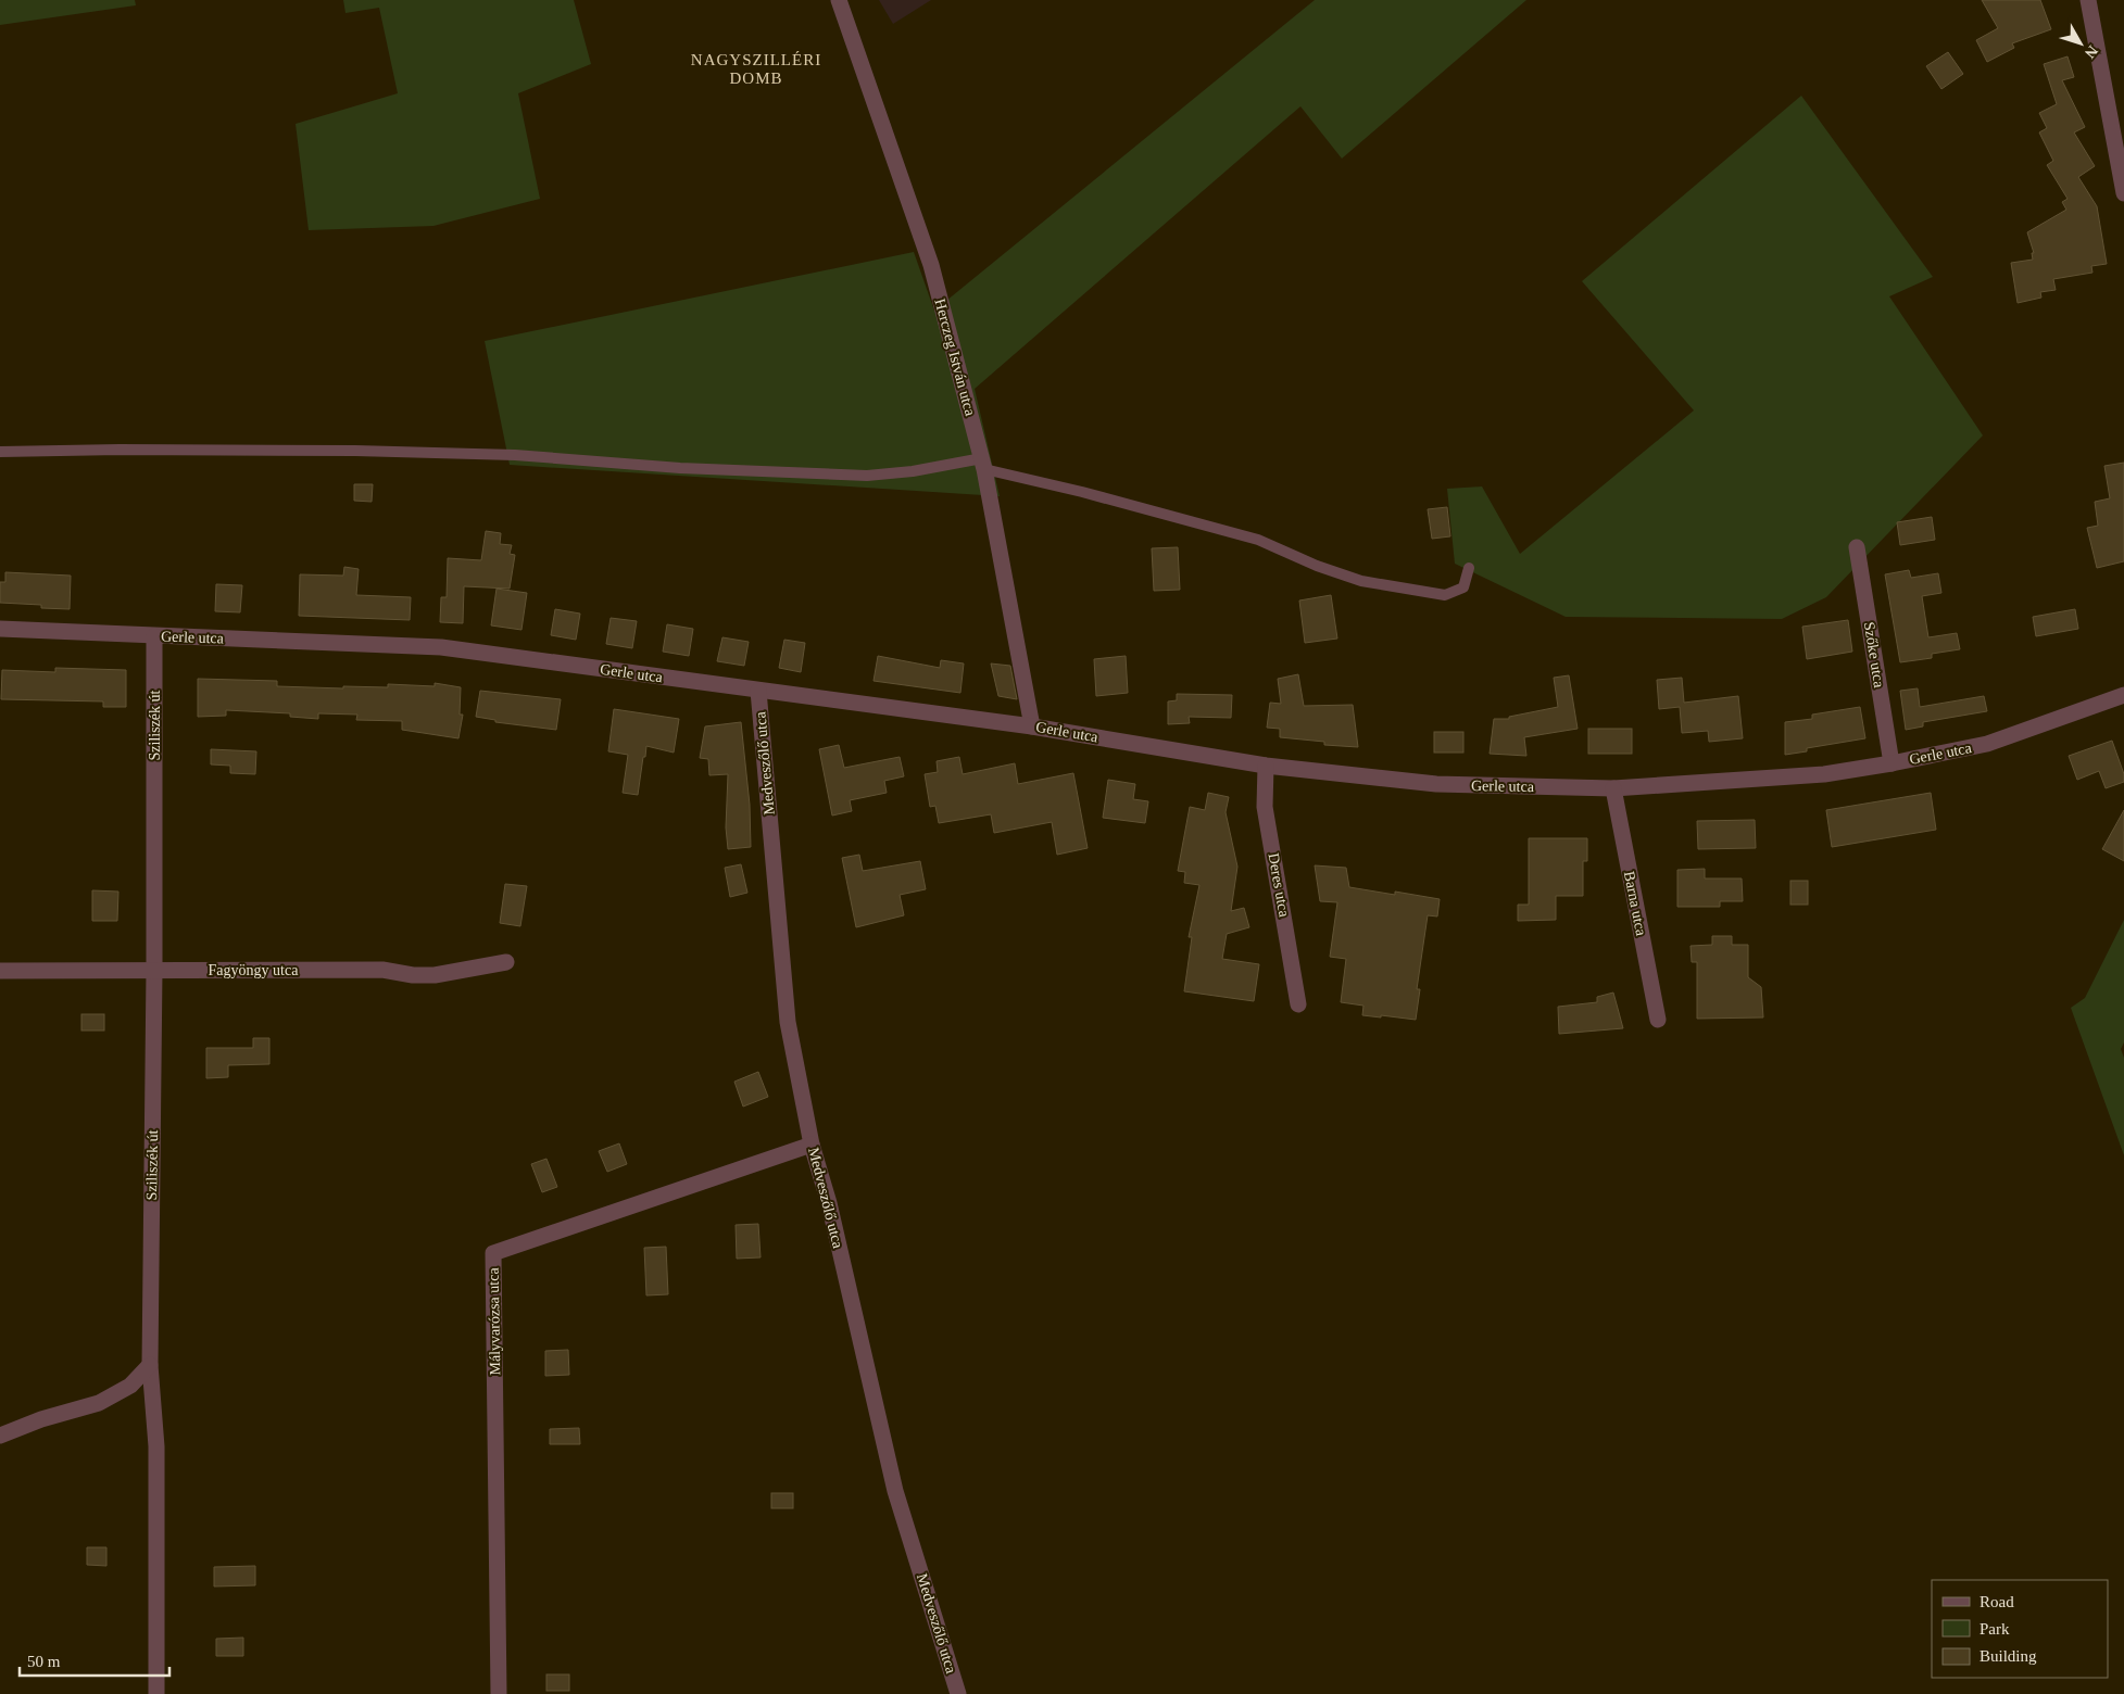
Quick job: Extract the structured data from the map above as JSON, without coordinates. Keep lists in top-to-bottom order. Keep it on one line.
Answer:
{"streets":{"street":["Herczeg István utca","Gerle utca","Szőke utca","Sziliszék út","Medveszőlő utca","Deres utca","Barna utca","Fagyöngy utca","Mályvarózsa utca"]},"crossings":[["Herczeg István utca","Gerle utca"],["Gerle utca","Szőke utca"],["Gerle utca","Sziliszék út"],["Gerle utca","Medveszőlő utca"],["Gerle utca","Deres utca"],["Gerle utca","Barna utca"],["Sziliszék út","Fagyöngy utca"],["Medveszőlő utca","Mályvarózsa utca"]],"districts":["NAGYSZILLÉRI DOMB"],"legend":["Road","Park","Building"],"scale_bar":"50 m","north":"bottom right"}
